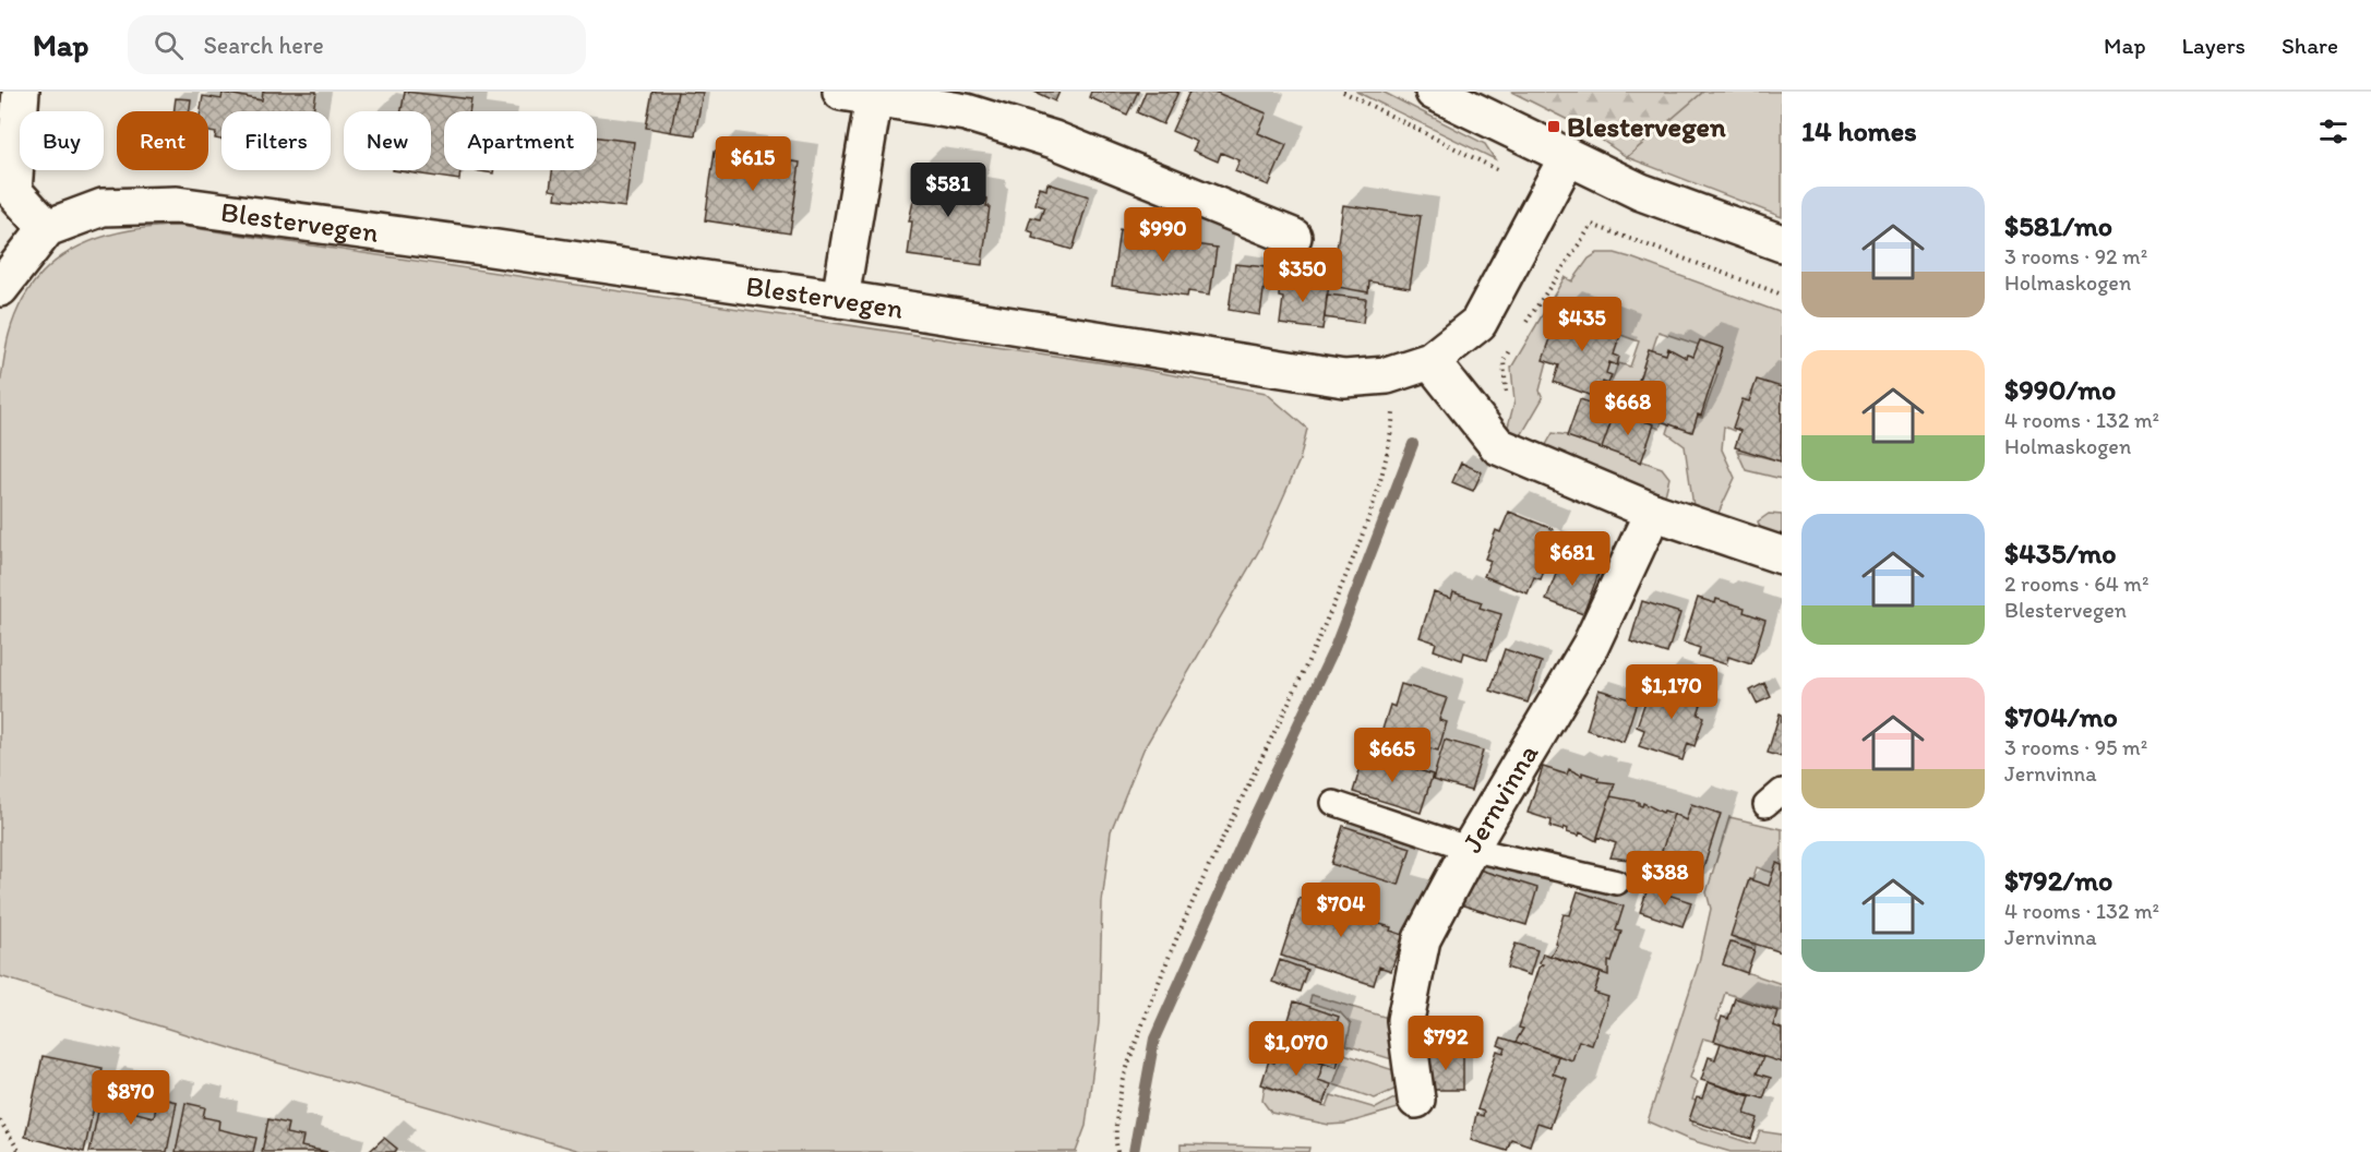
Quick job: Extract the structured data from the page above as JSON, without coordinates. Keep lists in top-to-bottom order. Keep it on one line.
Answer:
{"streets":{"street":["Blestervegen","Jernvinna"]},"places":{"transit":["Blestervegen"]},"page":{"header":"Map","search":"Search here","nav":["Map","Layers","Share"],"heading":"14 homes","chip":["Buy","Rent","Filters","New","Apartment"],"price":["$615","$581","$990","$350","$435","$668","$681","$1,170","$665","$388","$704","$792","$1,070","$870"],"list":[{"name":"$581/mo","note":"3 rooms · 92 m² · Holmaskogen"},{"name":"$990/mo","note":"4 rooms · 132 m² · Holmaskogen"},{"name":"$435/mo","note":"2 rooms · 64 m² · Blestervegen"},{"name":"$704/mo","note":"3 rooms · 95 m² · Jernvinna"},{"name":"$792/mo","note":"4 rooms · 132 m² · Jernvinna"}]}}
